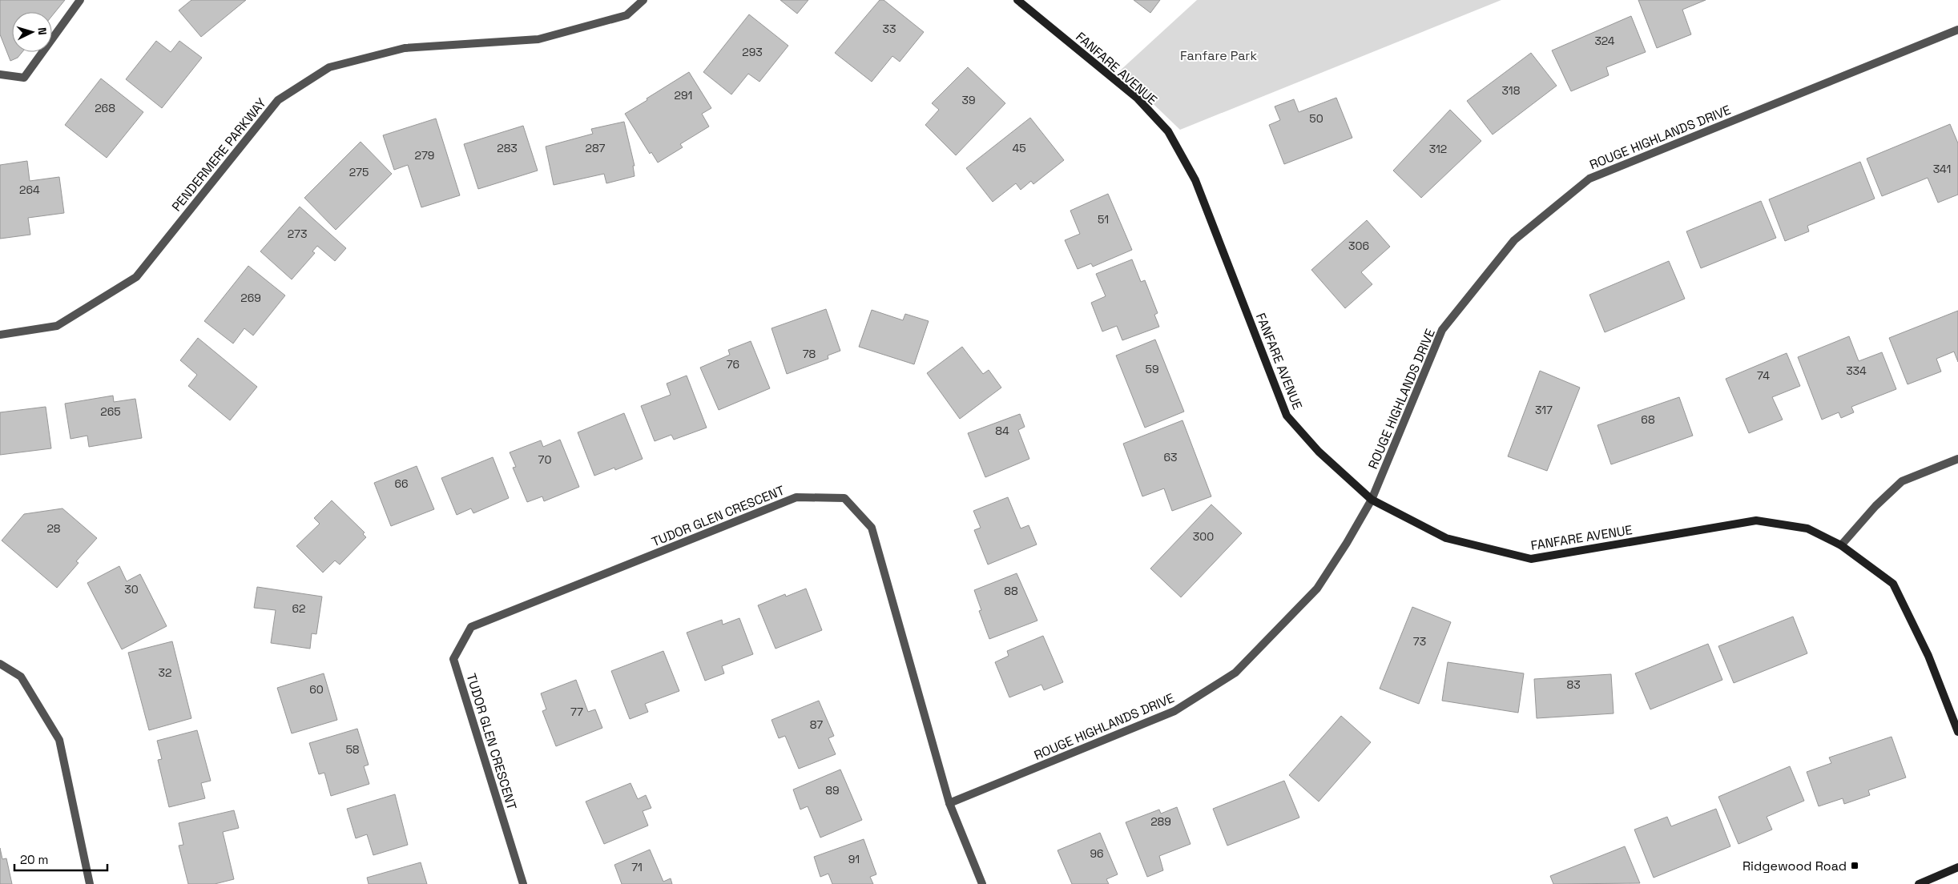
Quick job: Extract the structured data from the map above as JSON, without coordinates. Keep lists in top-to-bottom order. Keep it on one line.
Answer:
{"streets":{"street":["FANFARE AVENUE","ROUGE HIGHLANDS DRIVE","PENDERMERE PARKWAY","TUDOR GLEN CRESCENT"]},"crossings":[["FANFARE AVENUE","ROUGE HIGHLANDS DRIVE"],["ROUGE HIGHLANDS DRIVE","TUDOR GLEN CRESCENT"]],"parks":["Fanfare Park"],"places":{"transit":["Ridgewood Road"]},"house_numbers":["33","324","293","318","291","39","268","50","283","287","45","312","279","341","275","264","51","273","306","269","78","76","59","334","74","317","265","68","84","63","70","66","28","300","30","88","62","73","32","83","60","77","87","58","89","289","96","91","71"],"scale_bar":"20 m","north":"right"}
